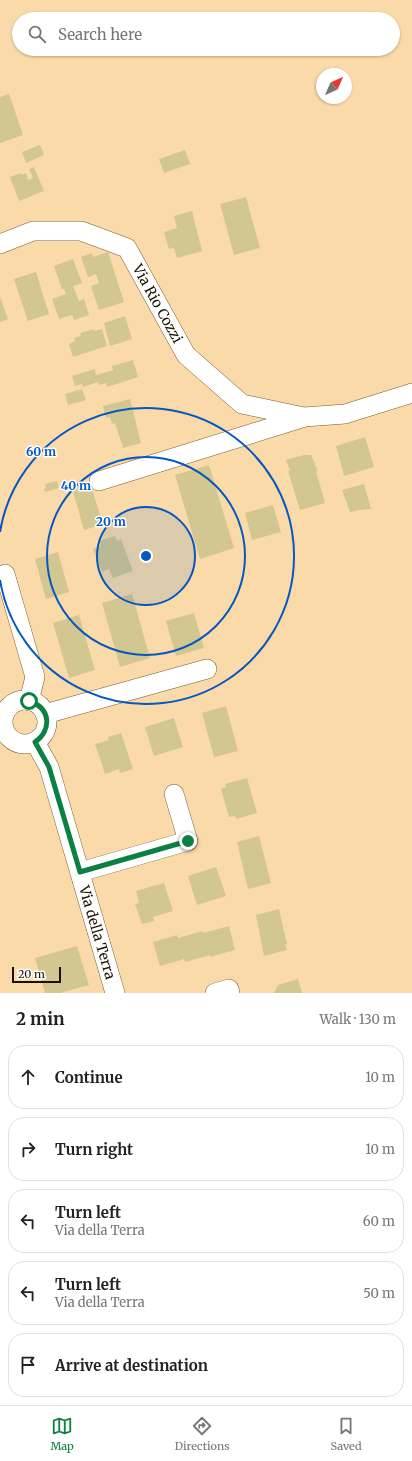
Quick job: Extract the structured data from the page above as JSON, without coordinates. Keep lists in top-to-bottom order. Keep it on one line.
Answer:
{"streets":{"street":["Via Rio Cozzi","Via della Terra"]},"scale_bar":"20 m","north":"top right","page":{"search":"Search here","scale":"20 m","heading":["2 min","Walk · 130 m"],"list":[["Continue","10 m"],["Turn right","10 m"],["Turn left","Via della Terra","60 m"],["Turn left","Via della Terra","50 m"],"Arrive at destination"],"nav":["Map","Directions","Saved"]},"rings":["60 m","40 m","20 m"]}
